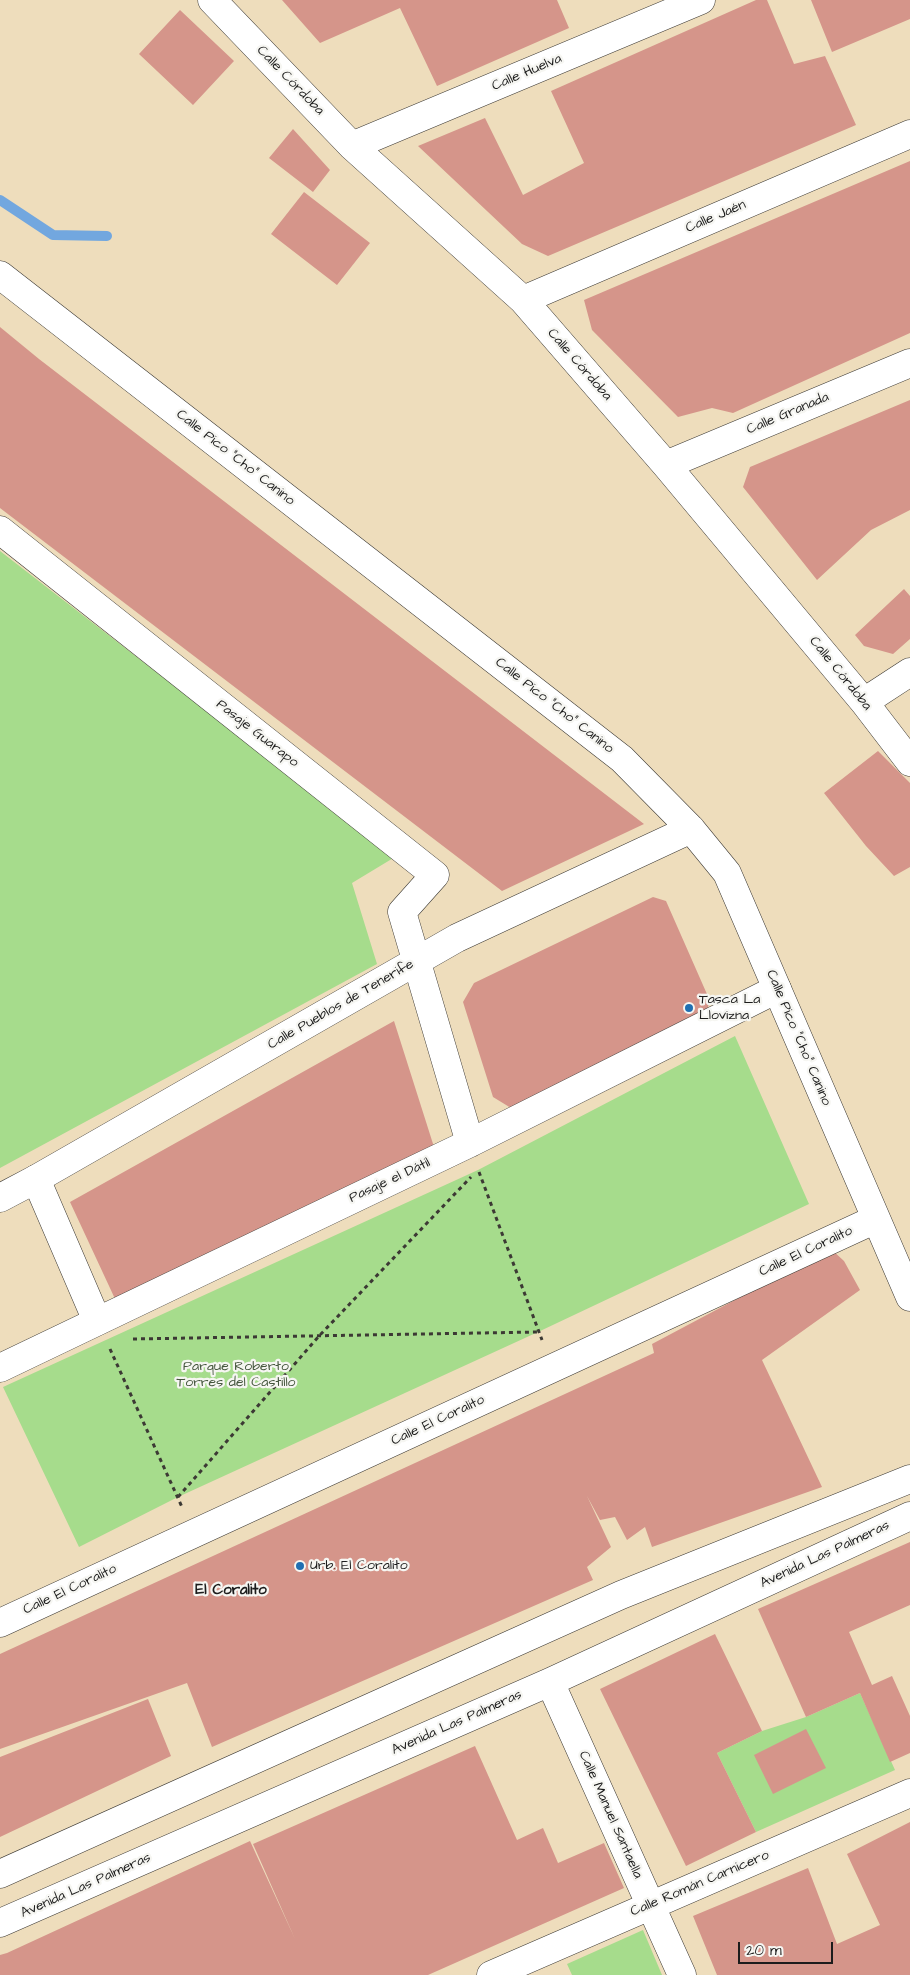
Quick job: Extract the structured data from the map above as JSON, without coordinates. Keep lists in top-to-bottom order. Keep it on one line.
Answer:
{"streets":{"street":["Calle Huelva","Calle Córdoba","Calle Jaén","Calle Granada","Calle Pico \"Cho\" Canino","Pasaje Guarapo","Calle Pueblos de Tenerife","Pasaje el Dátil","Calle El Coralito","Avenida Las Palmeras","Calle Manuel Santaella","Calle Román Carnicero"]},"crossings":[["Calle Huelva","Calle Córdoba"],["Calle Córdoba","Calle Jaén"],["Calle Córdoba","Calle Granada"],["Calle Pico \"Cho\" Canino","Calle Pueblos de Tenerife"],["Calle Pico \"Cho\" Canino","Pasaje el Dátil"],["Calle Pico \"Cho\" Canino","Calle El Coralito"],["Pasaje Guarapo","Calle Pueblos de Tenerife"],["Avenida Las Palmeras","Calle Manuel Santaella"],["Calle Manuel Santaella","Calle Román Carnicero"]],"districts":["El Coralito"],"parks":["Parque Roberto Torres del Castillo"],"places":["Tasca La Llovizna","Urb. El Coralito"],"scale_bar":"20 m"}
